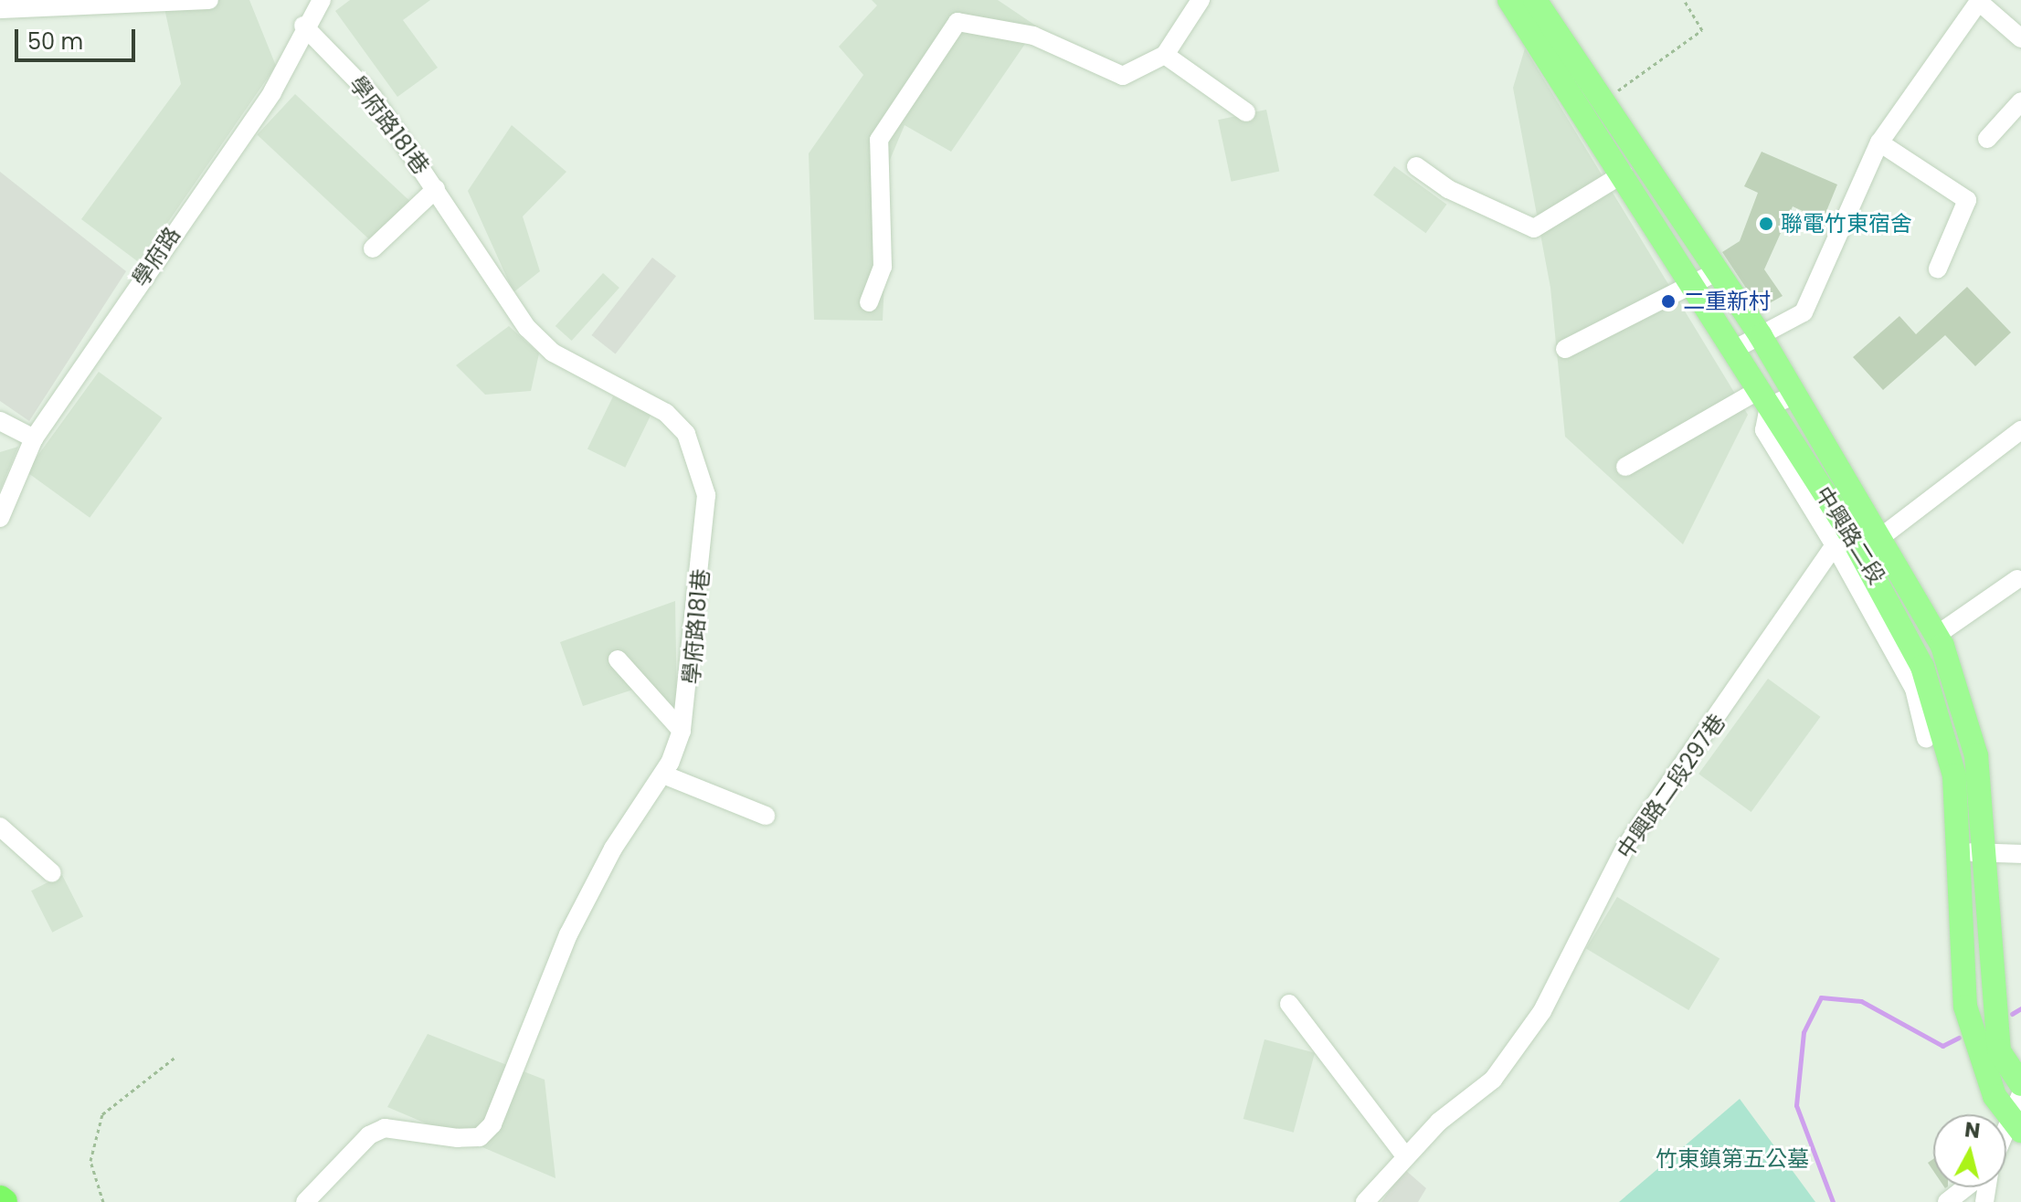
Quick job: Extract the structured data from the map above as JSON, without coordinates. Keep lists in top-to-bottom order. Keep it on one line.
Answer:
{"streets":{"main road":["中興路二段"],"street":["學府路181巷","學府路","中興路二段297巷"]},"crossings":[["學府路181巷","學府路"]],"parks":["竹東鎮第五公墓"],"places":["聯電竹東宿舍","二重新村"],"scale_bar":"50 m","north":"top"}
